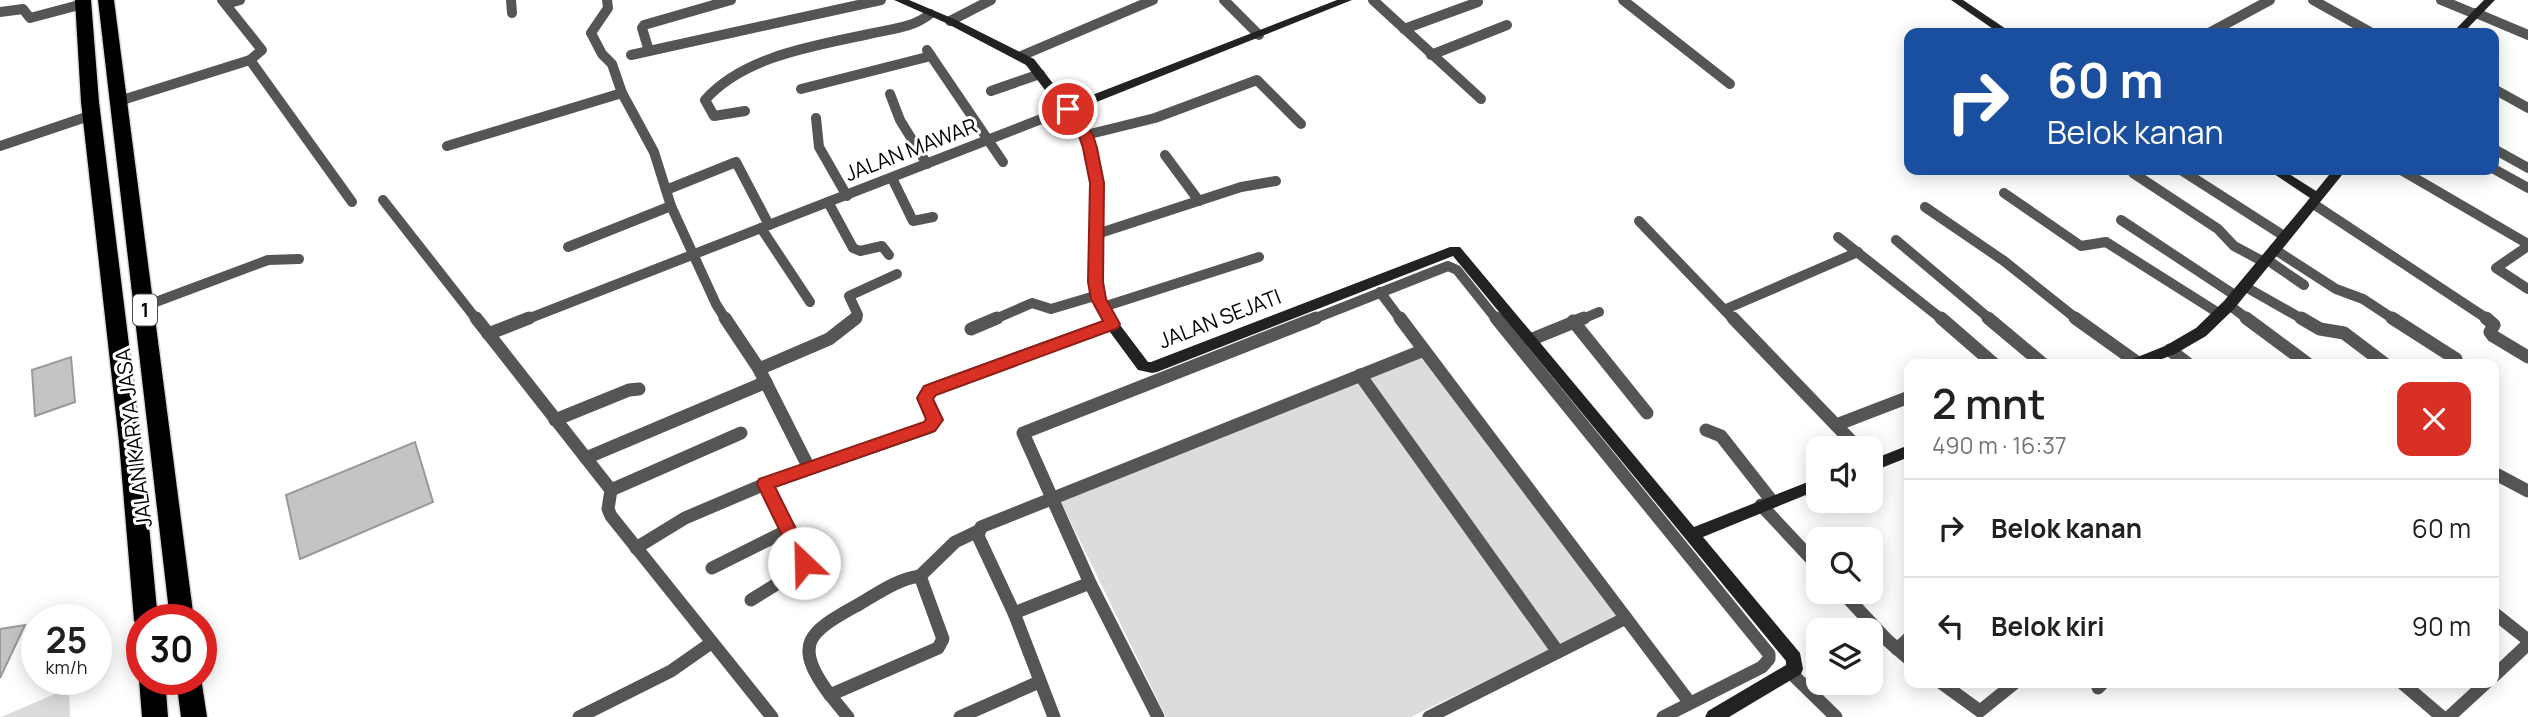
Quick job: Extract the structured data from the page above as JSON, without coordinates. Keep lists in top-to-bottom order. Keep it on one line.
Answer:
{"streets":{"highway":["1","JALAN KARYA JASA"],"street":["JALAN MAWAR","JALAN SEJATI"]},"crossings":[["JALAN MAWAR","JALAN SEJATI"]],"page":{"turn":["60 m","Belok kanan"],"heading":["2 mnt","490 m · 16:37"],"list":[{"name":"Belok kanan","value":"60 m"},{"name":"Belok kiri","value":"90 m"}],"speed":"25 km/h","limit":"30"}}
